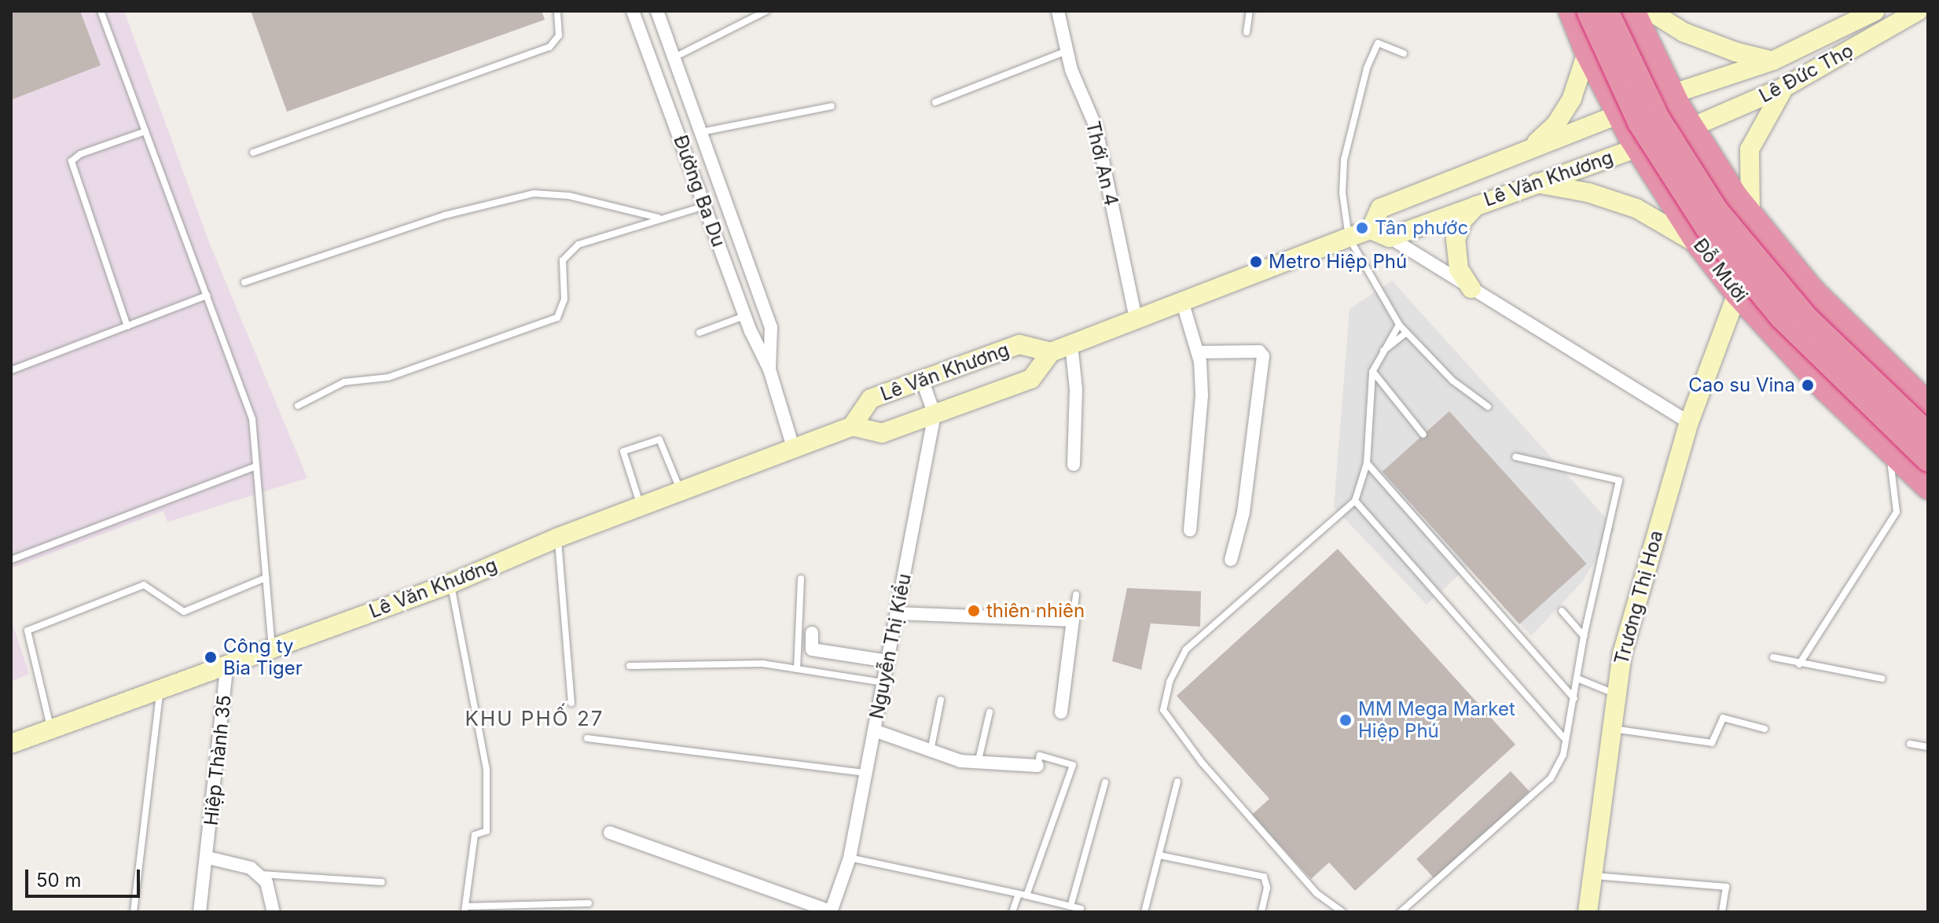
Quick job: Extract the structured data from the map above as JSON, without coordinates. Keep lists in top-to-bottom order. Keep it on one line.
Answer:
{"streets":{"highway":["Đỗ Mười"],"main road":["Lê Đức Thọ","Lê Văn Khương","Trương Thị Hoa"],"street":["Thới An 4","Đường Ba Du","Nguyễn Thị Kiểu","Hiệp Thành 35"]},"crossings":[["Lê Đức Thọ","Lê Văn Khương"],["Lê Văn Khương","Đường Ba Du"],["Lê Văn Khương","Đỗ Mười"],["Lê Văn Khương","Nguyễn Thị Kiểu"],["Lê Văn Khương","Hiệp Thành 35"],["Đỗ Mười","Trương Thị Hoa"]],"districts":["KHU PHỐ 27"],"places":["Tân phước","Metro Hiệp Phú","Cao su Vina","thiên nhiên","Công ty Bia Tiger","MM Mega Market Hiệp Phú"],"scale_bar":"50 m"}
